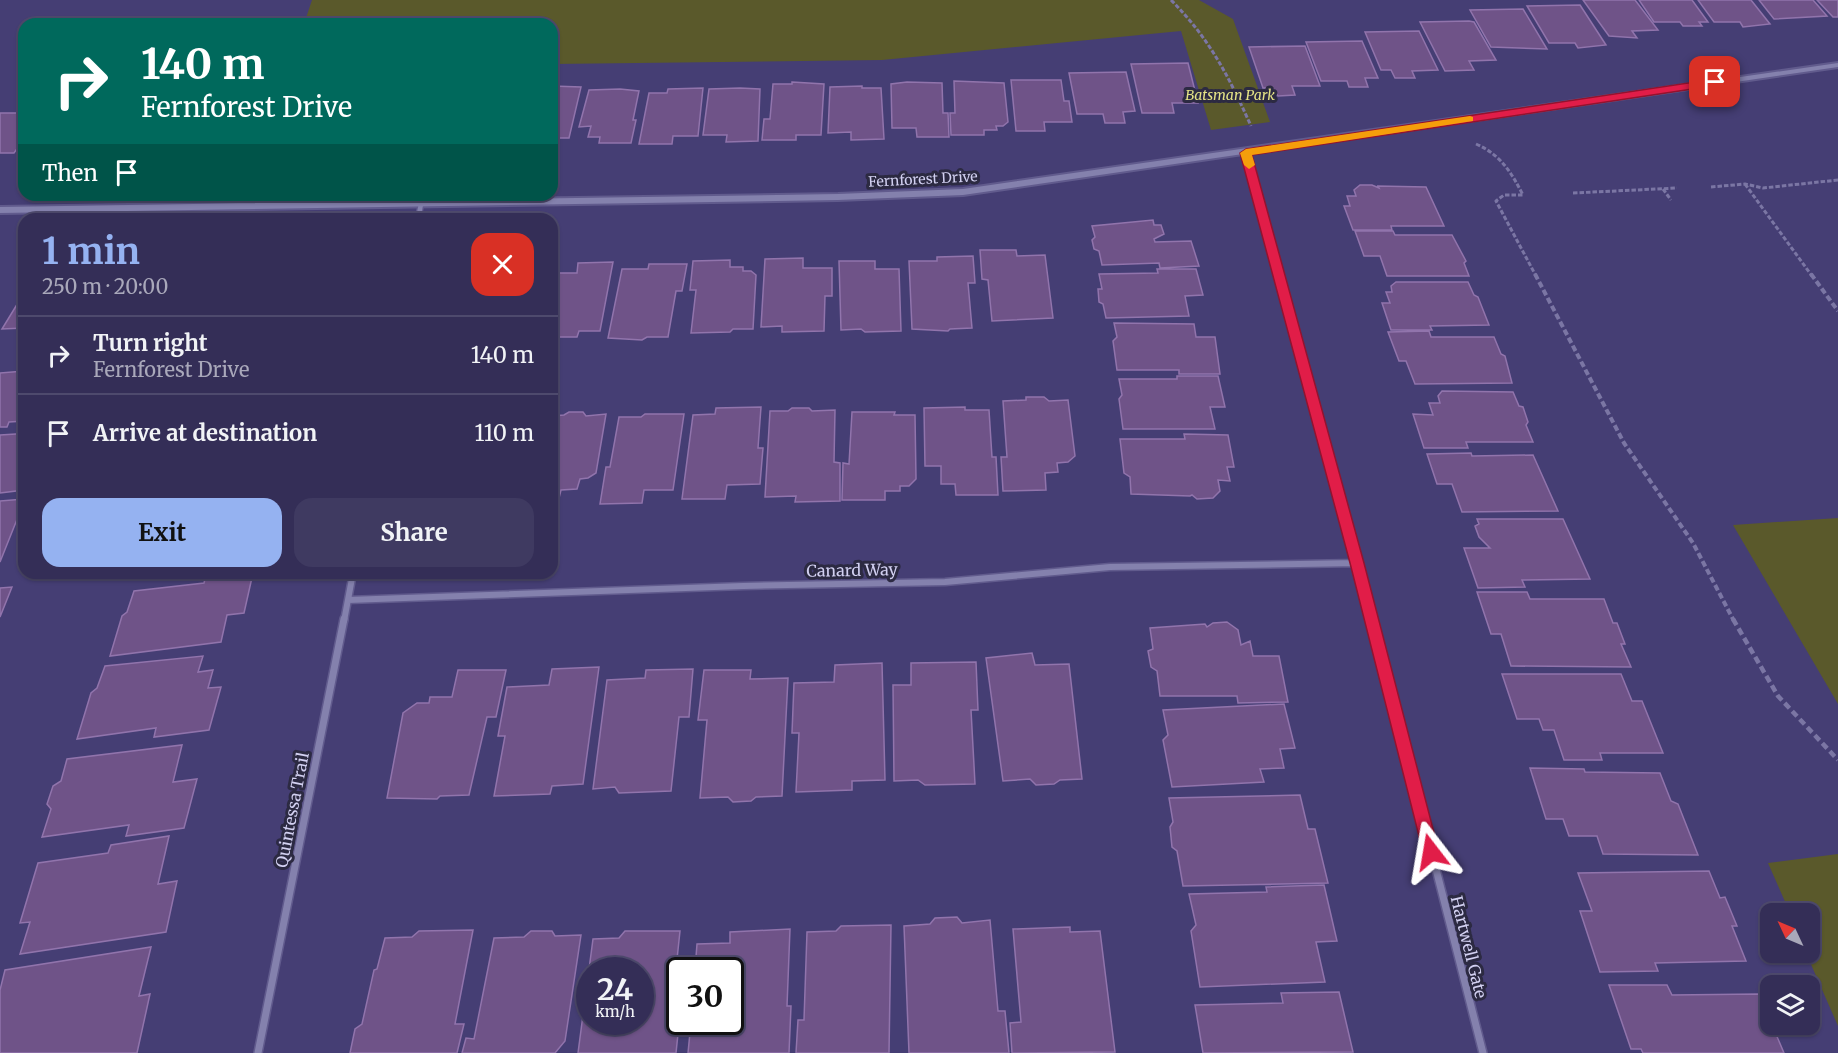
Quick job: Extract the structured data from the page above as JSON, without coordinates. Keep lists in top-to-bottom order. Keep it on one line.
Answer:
{"streets":{"street":["Fernforest Drive","Canard Way","Quintessa Trail","Hartwell Gate"]},"crossings":[["Fernforest Drive","Hartwell Gate"],["Canard Way","Quintessa Trail"],["Canard Way","Hartwell Gate"]],"parks":["Batsman Park"],"north":"top left","page":{"turn":["140 m","Fernforest Drive"],"then":"Then","heading":["1 min","250 m · 20:00"],"list":[{"name":"Turn right","note":"Fernforest Drive","value":"140 m"},{"name":"Arrive at destination","value":"110 m"}],"buttons":["Exit","Share"],"speed":"24 km/h","limit":"30"}}
